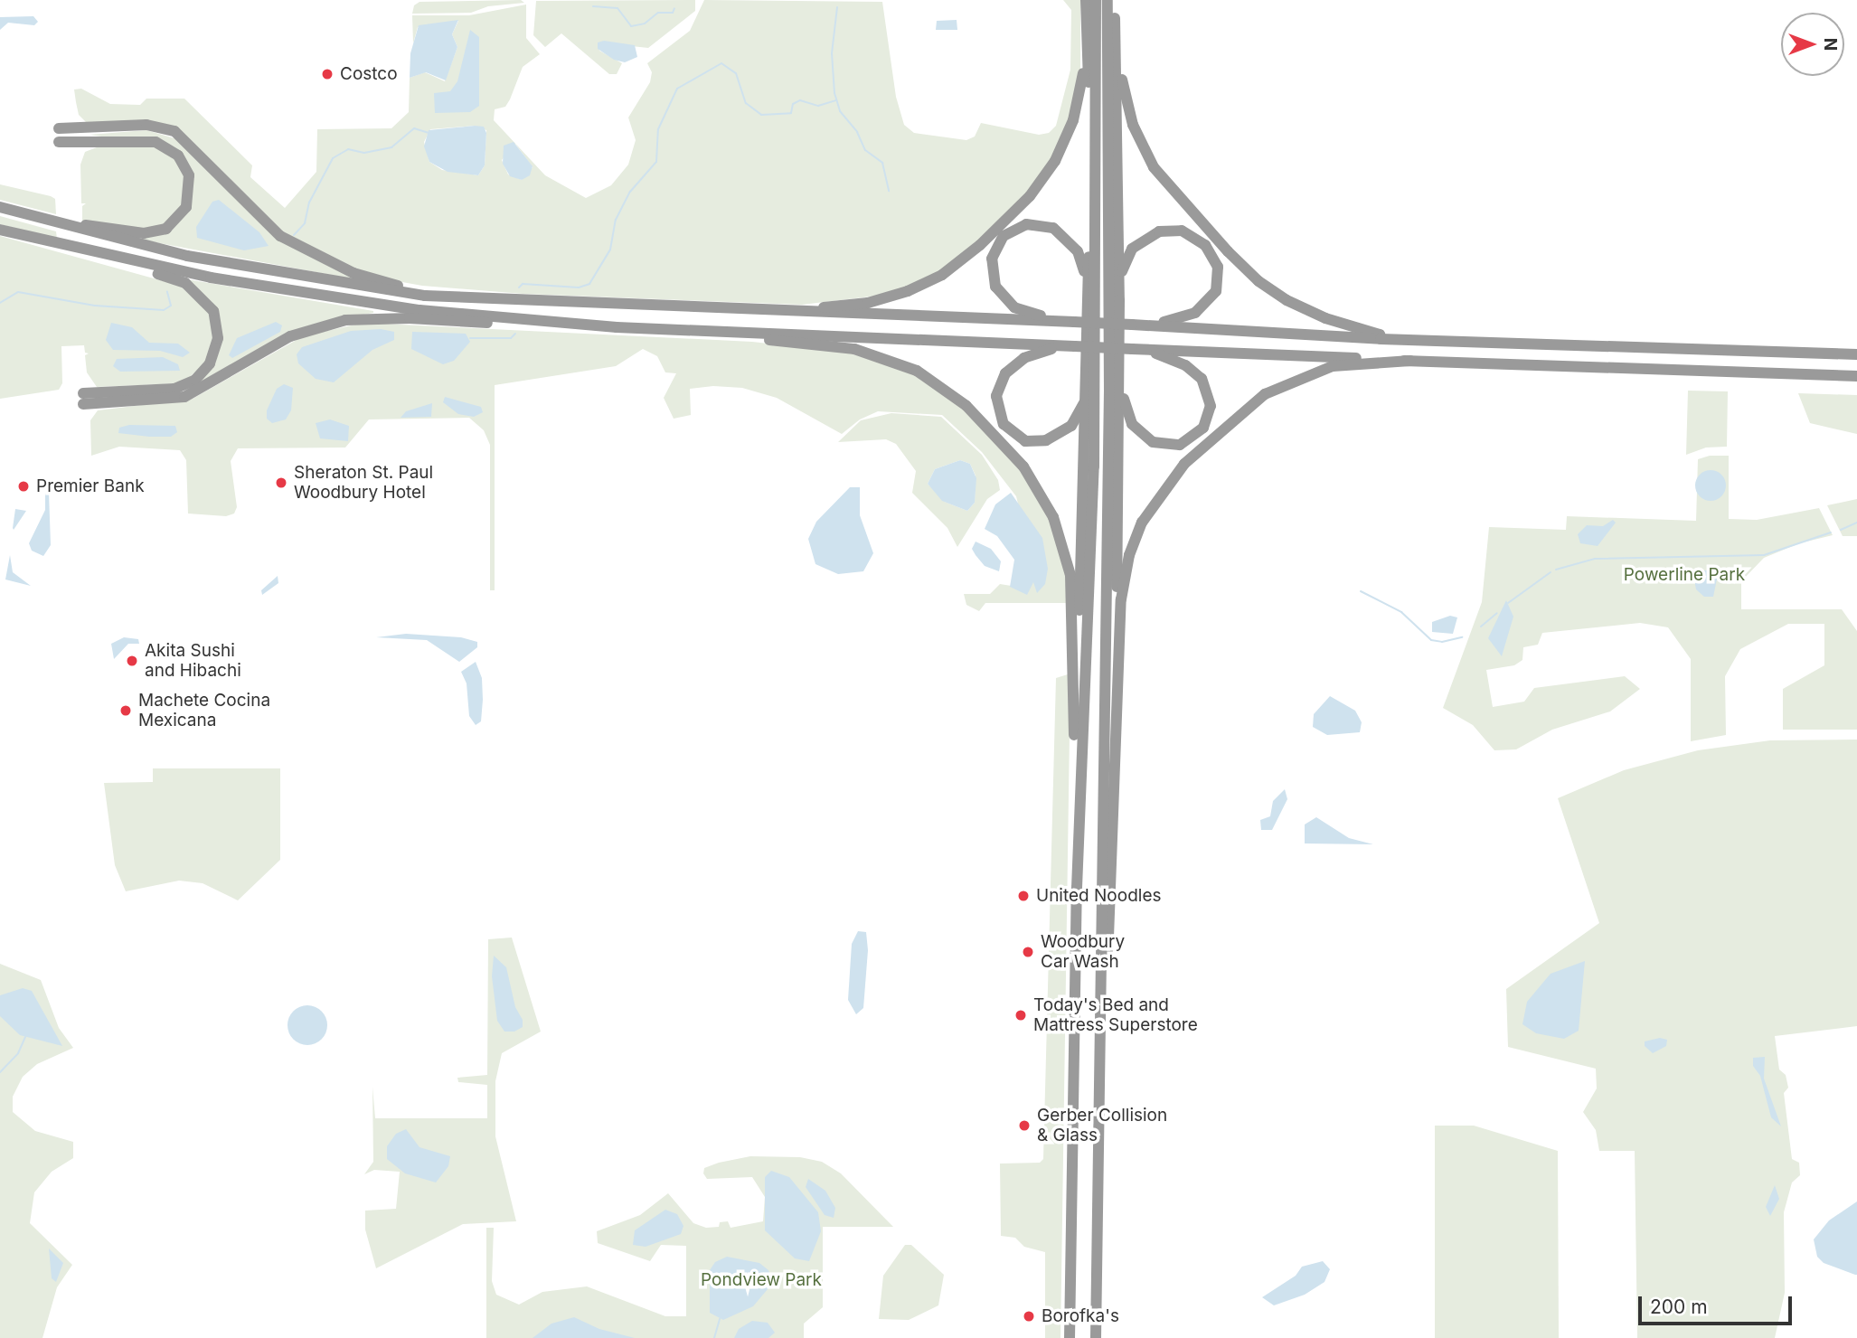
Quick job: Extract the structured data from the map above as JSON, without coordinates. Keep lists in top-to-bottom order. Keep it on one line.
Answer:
{"parks":["Powerline Park","Pondview Park"],"places":["Costco","Sheraton St. Paul Woodbury Hotel","Premier Bank","Akita Sushi and Hibachi","Machete Cocina Mexicana","United Noodles","Woodbury Car Wash","Today's Bed and Mattress Superstore","Gerber Collision & Glass","Borofka's"],"scale_bar":"200 m","north":"right"}
